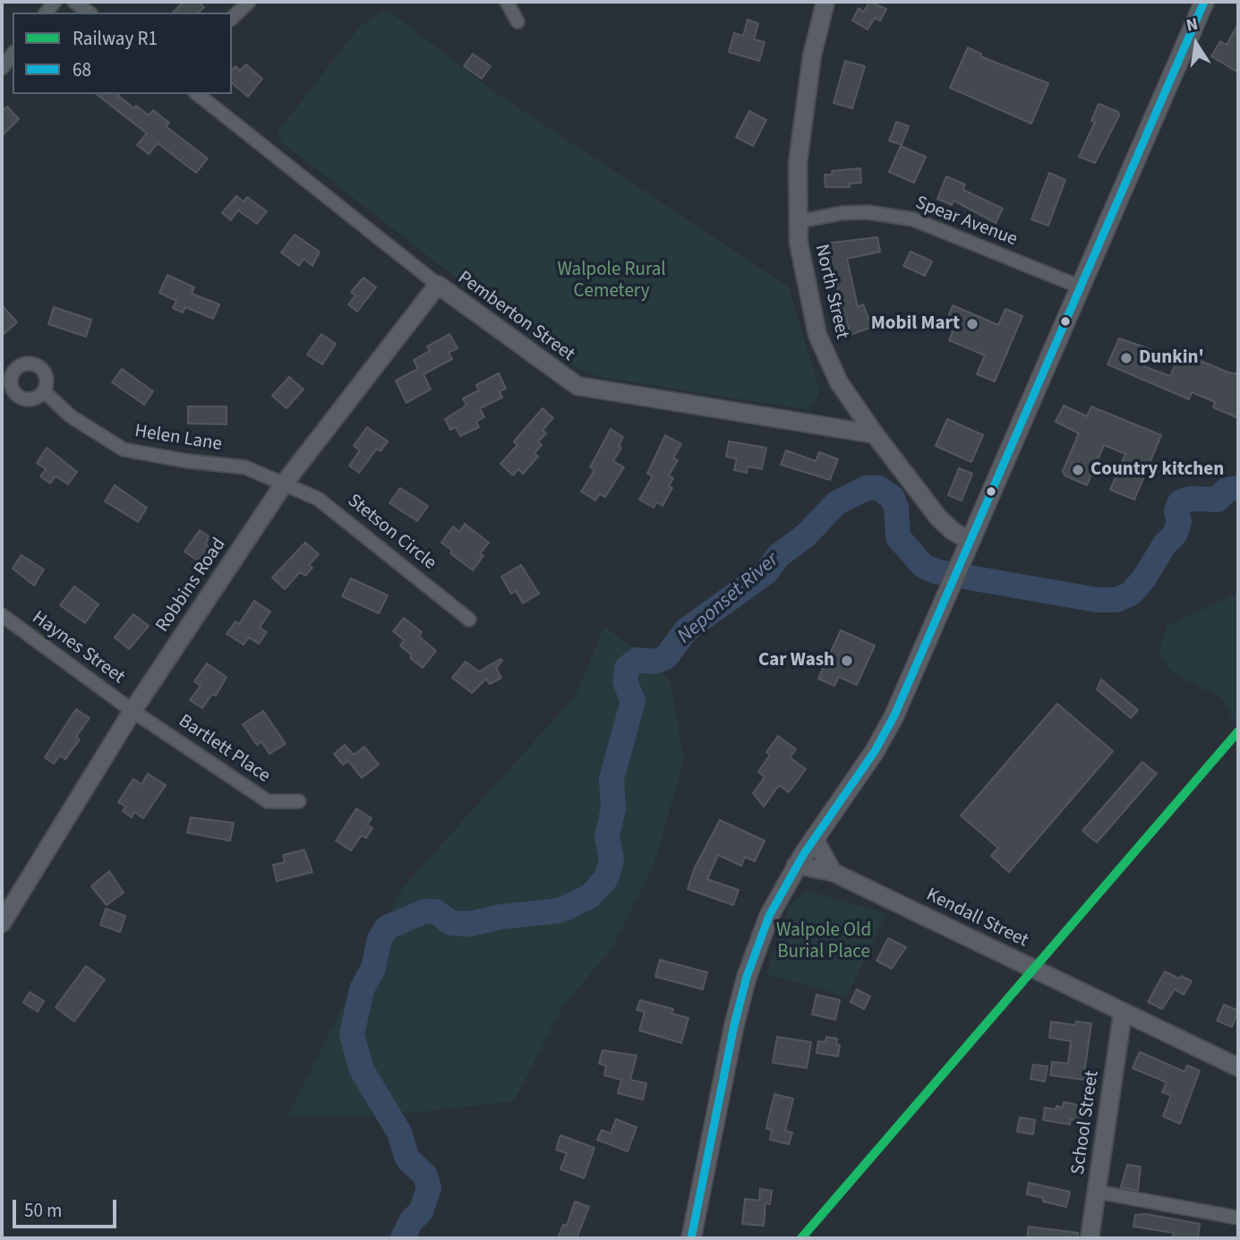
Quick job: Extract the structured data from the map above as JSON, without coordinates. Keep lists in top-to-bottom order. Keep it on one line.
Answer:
{"streets":{"street":["Spear Avenue","North Street","Pemberton Street","Helen Lane","Stetson Circle","Robbins Road","Haynes Street","Bartlett Place","Kendall Street","School Street"]},"crossings":[["Spear Avenue","North Street"],["North Street","Pemberton Street"],["Pemberton Street","Robbins Road"],["Helen Lane","Stetson Circle"],["Helen Lane","Robbins Road"],["Stetson Circle","Robbins Road"],["Robbins Road","Haynes Street"],["Robbins Road","Bartlett Place"],["Haynes Street","Bartlett Place"],["Kendall Street","School Street"]],"water":["Neponset River"],"parks":["Walpole Rural Cemetery","Walpole Old Burial Place"],"places":["Mobil Mart","Dunkin'","Country kitchen","Car Wash"],"lines":["transit line 68","rail line R1"],"legend":["Railway R1","68"],"scale_bar":"50 m","north":"top"}
